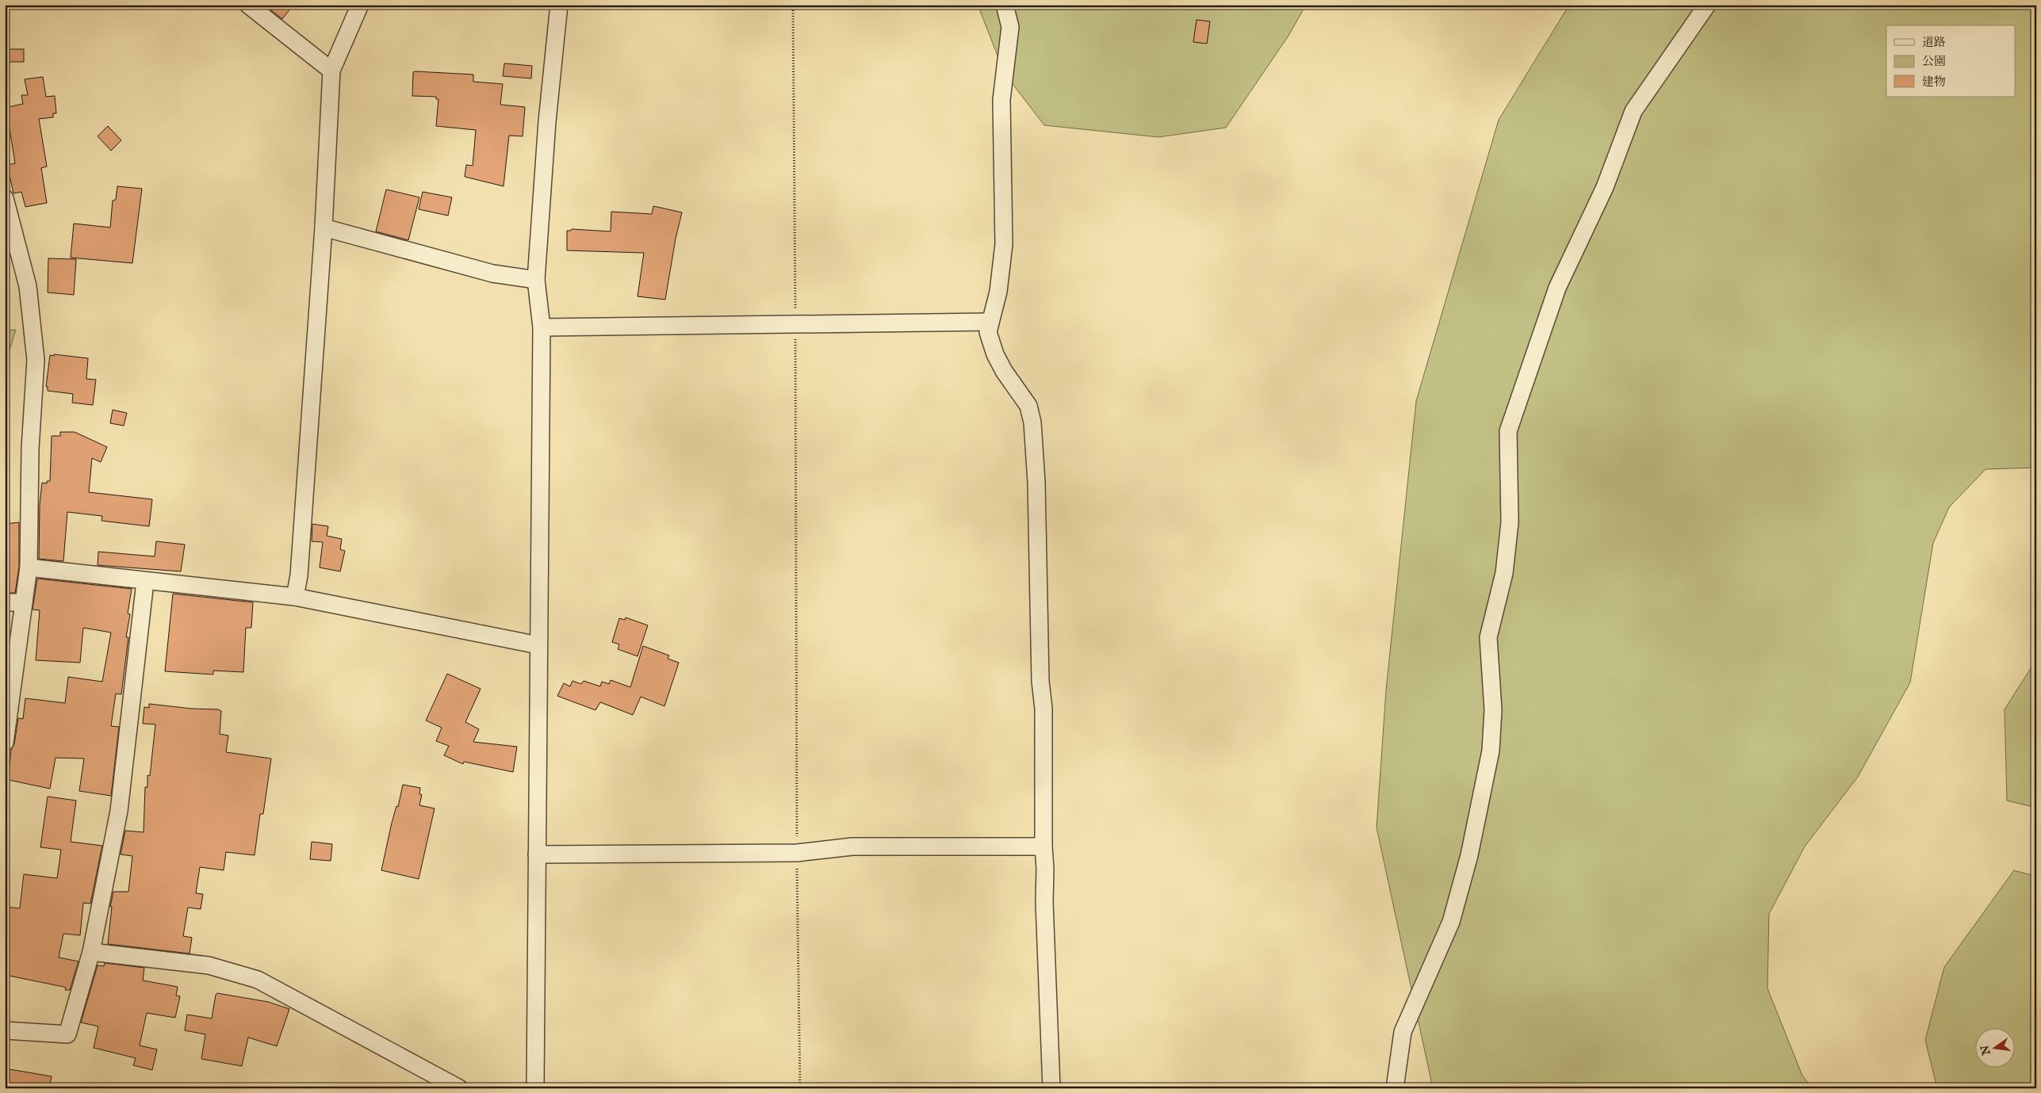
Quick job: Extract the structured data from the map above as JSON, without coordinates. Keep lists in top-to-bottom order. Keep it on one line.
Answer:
{"legend":["道路","公園","建物"],"north":"left"}
